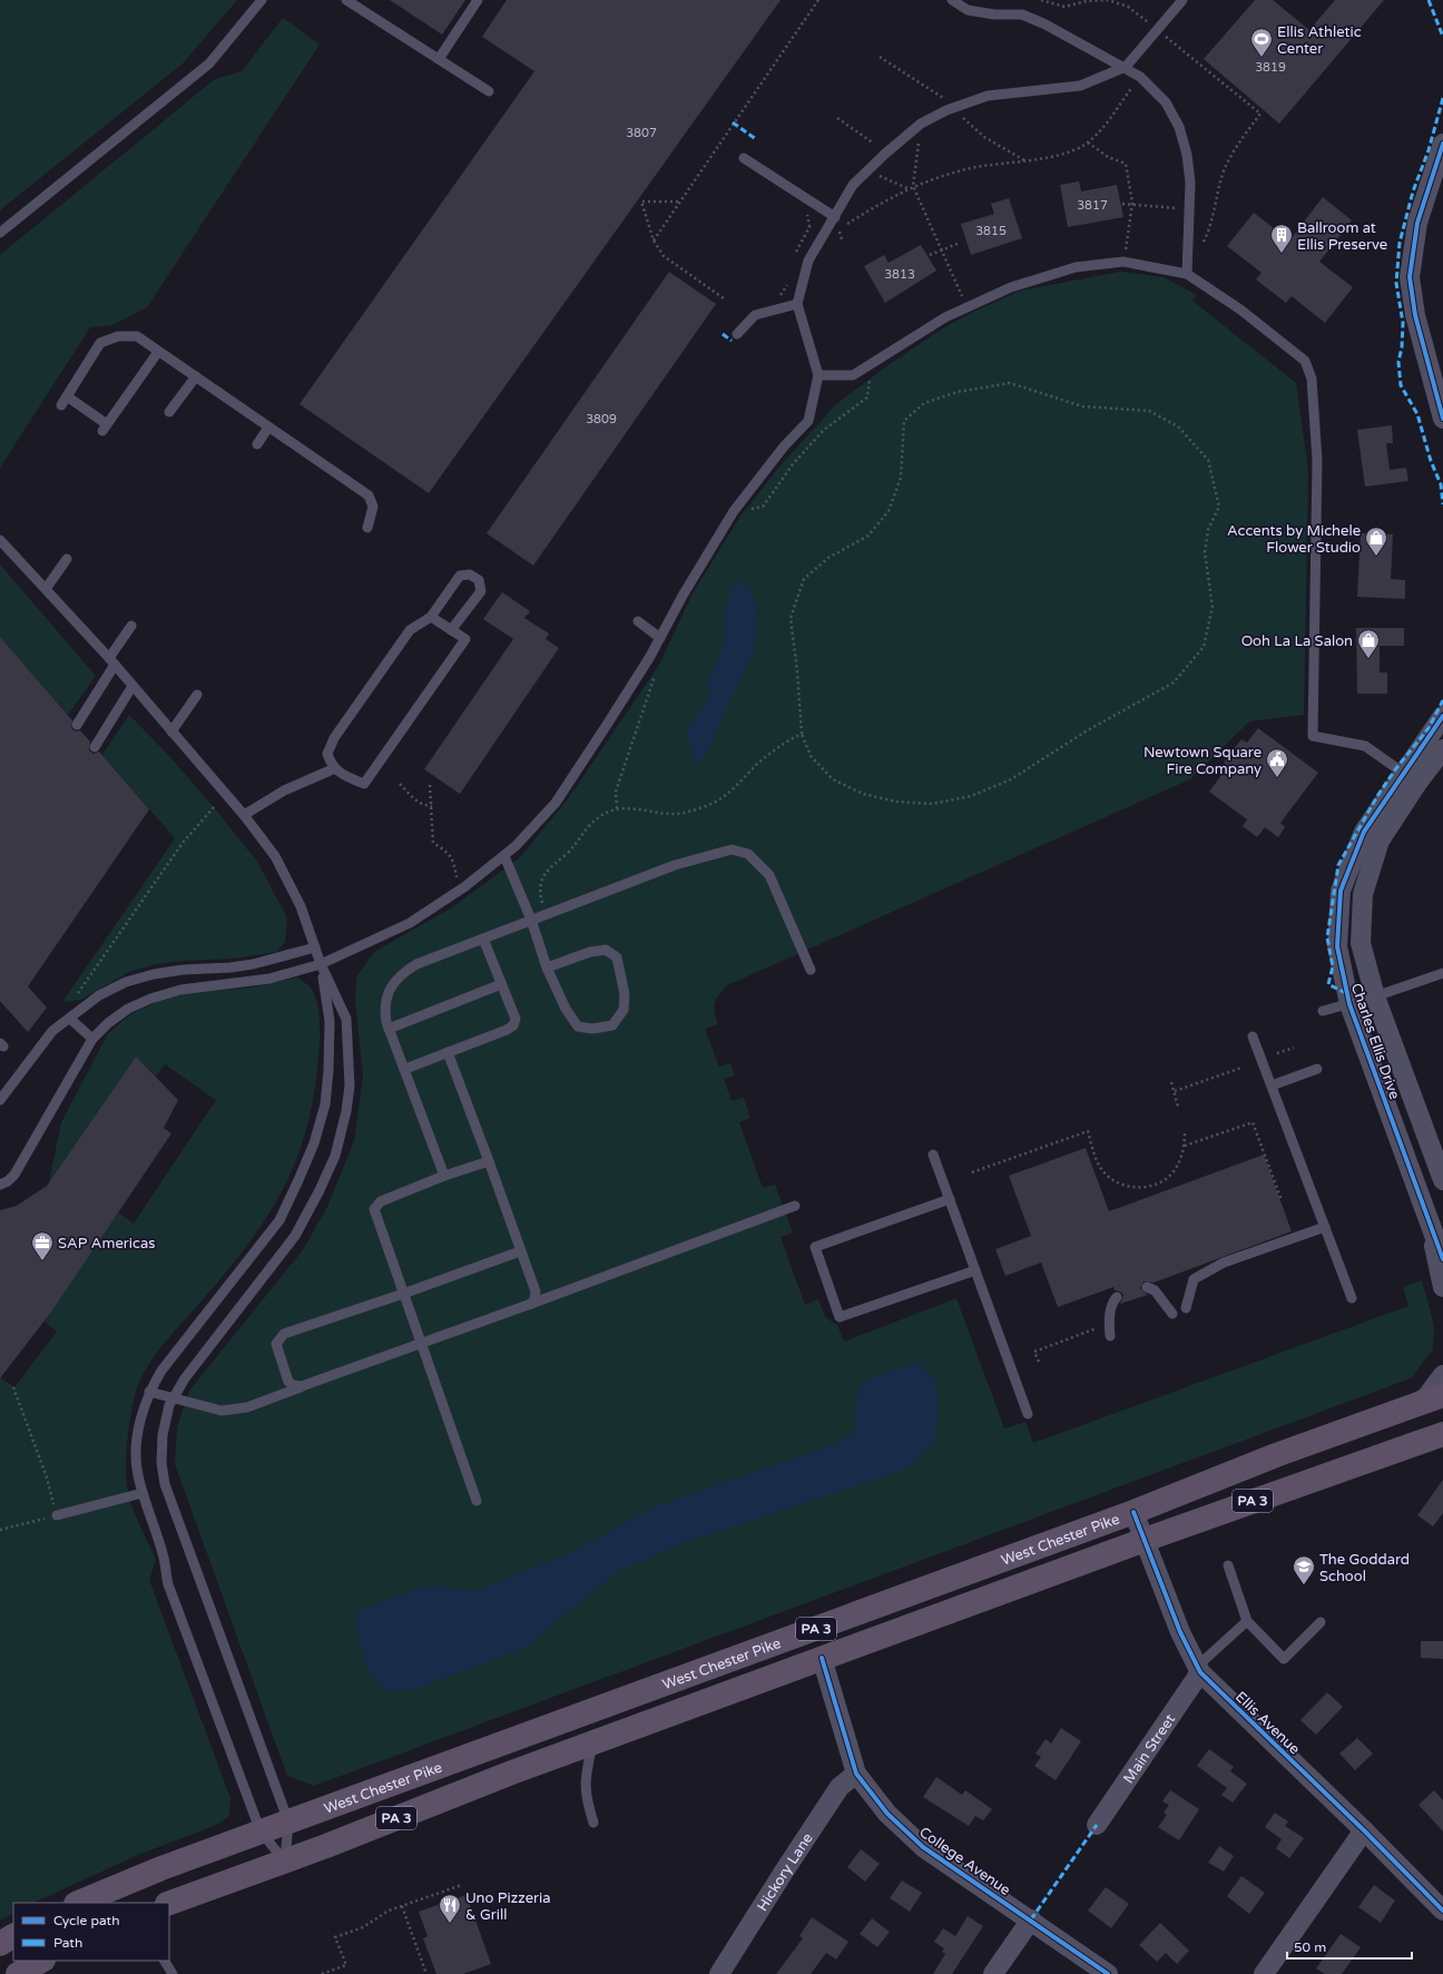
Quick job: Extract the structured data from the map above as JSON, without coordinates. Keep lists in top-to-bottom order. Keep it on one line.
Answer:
{"streets":{"highway":["PA 3","West Chester Pike"],"street":["Charles Ellis Drive","Ellis Avenue","Main Street","College Avenue","Hickory Lane"]},"crossings":[["West Chester Pike","Ellis Avenue"],["West Chester Pike","College Avenue"],["Ellis Avenue","Main Street"],["College Avenue","Hickory Lane"]],"places":{"sports":["Ellis Athletic Center"],"building":["Ballroom at Ellis Preserve"],"shop":["Accents by Michele Flower Studio","Ooh La La Salon"],"public building":["Newtown Square Fire Company"],"office":["SAP Americas"],"school or university":["The Goddard School"],"restaurant":["Uno Pizzeria & Grill"]},"house_numbers":["3819","3807","3817","3815","3813","3809"],"legend":["Cycle path","Path"],"scale_bar":"50 m"}
